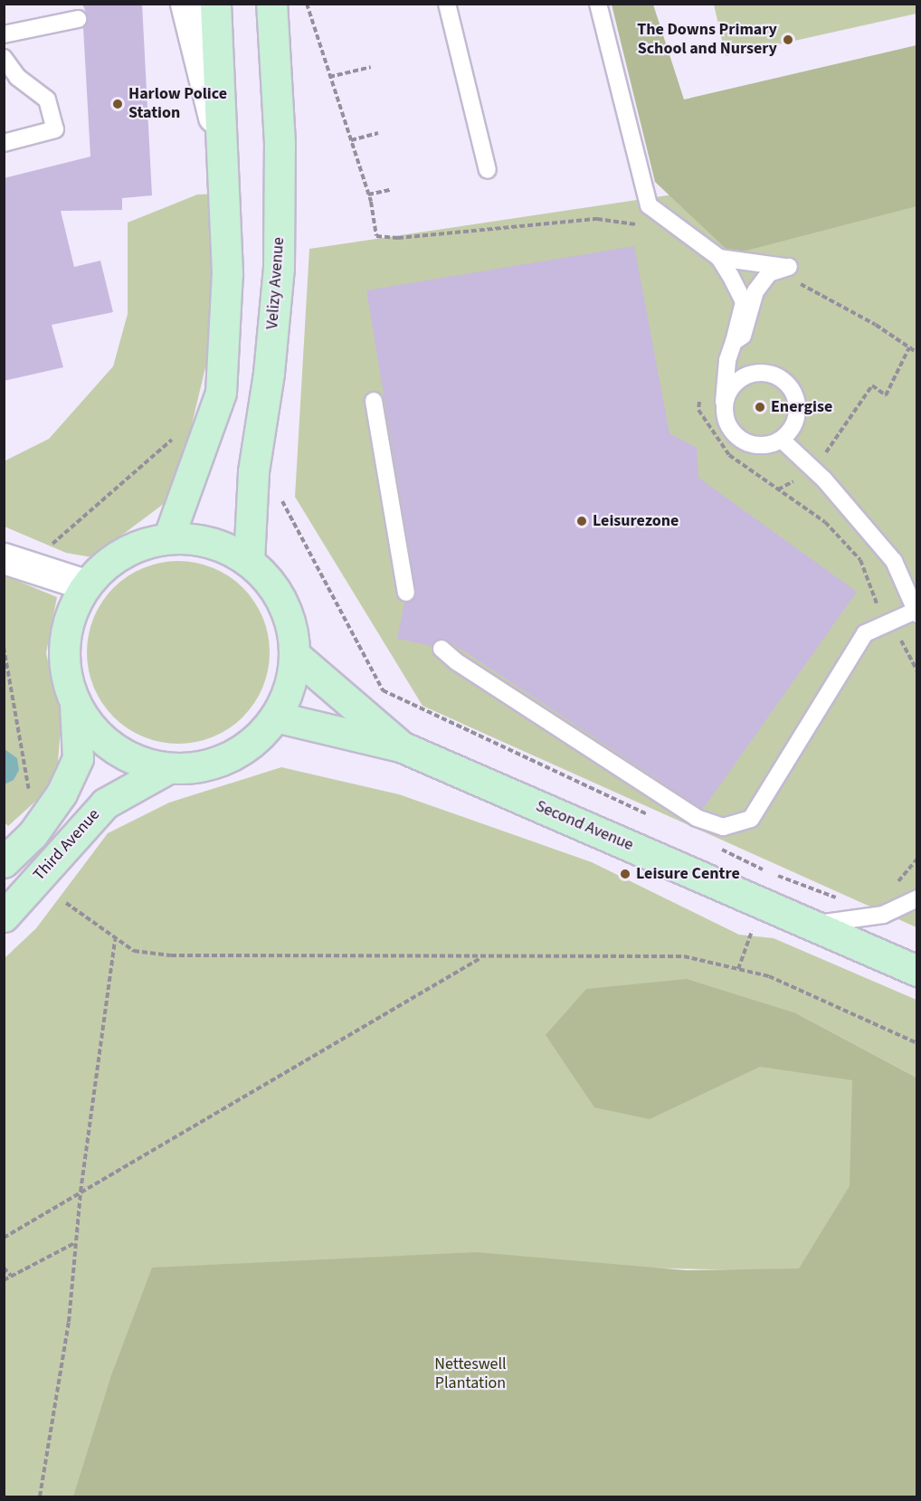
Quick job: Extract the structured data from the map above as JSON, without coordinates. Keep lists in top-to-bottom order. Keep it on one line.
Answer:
{"streets":{"main road":["Velizy Avenue","Second Avenue","Third Avenue"]},"parks":["Netteswell Plantation"],"places":["The Downs Primary School and Nursery","Harlow Police Station","Energise","Leisurezone","Leisure Centre"]}
